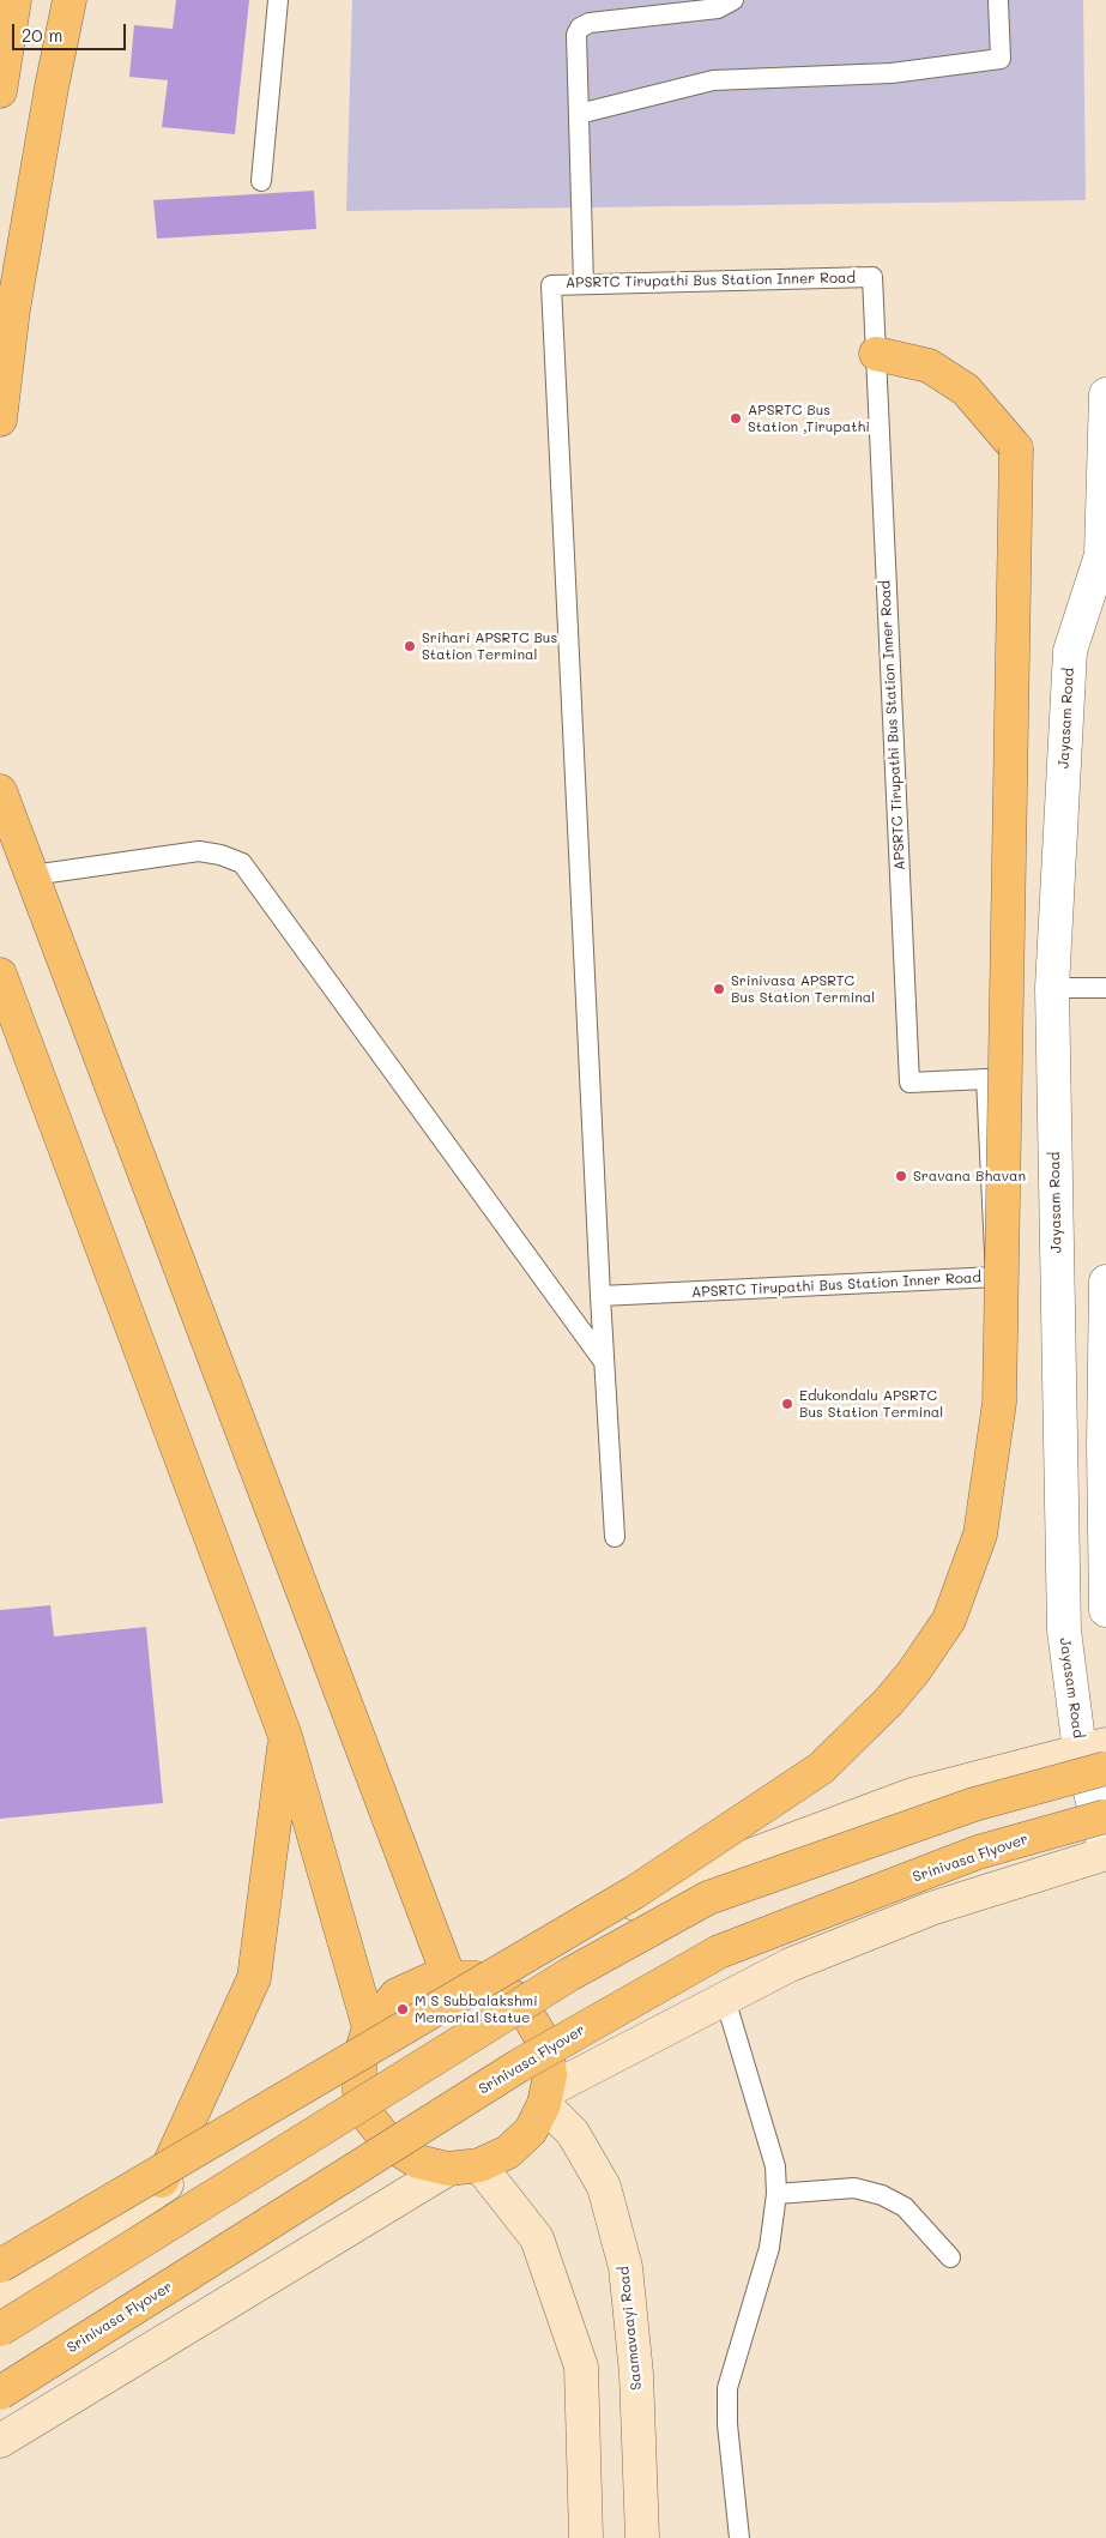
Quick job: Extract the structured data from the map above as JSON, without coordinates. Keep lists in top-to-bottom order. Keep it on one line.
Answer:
{"streets":{"main road":["Srinivasa Flyover"],"street":["Jayasam Road","Saamavaayi Road"],"lane":["APSRTC Tirupathi Bus Station Inner Road"]},"places":["APSRTC Bus Station ,Tirupathi","Srihari APSRTC Bus Station Terminal","Srinivasa APSRTC Bus Station Terminal","Sravana Bhavan","Edukondalu APSRTC Bus Station Terminal","M S Subbalakshmi Memorial Statue"],"scale_bar":"20 m"}
